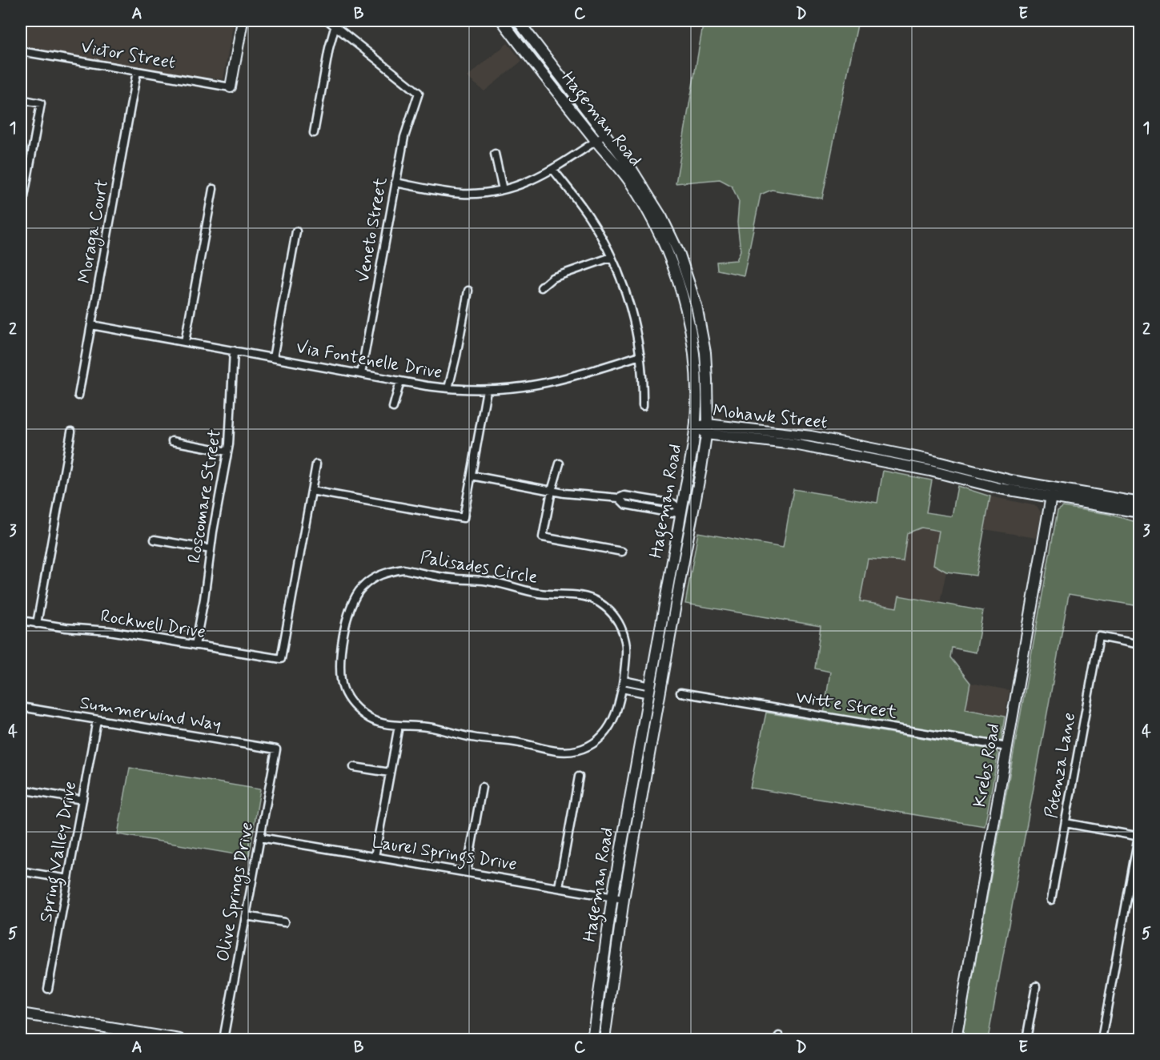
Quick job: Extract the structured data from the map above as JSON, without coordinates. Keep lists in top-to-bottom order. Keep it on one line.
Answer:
{"streets":{"main road":["Hageman Road","Mohawk Street","Krebs Road"],"street":["Victor Street","Veneto Street","Moraga Court","Via Fontenelle Drive","Roscomare Street","Palisades Circle","Rockwell Drive","Witte Street","Summerwind Way","Potenza Lane","Spring Valley Drive","Laurel Springs Drive","Olive Springs Drive"]},"crossings":[["Victor Street","Moraga Court"],["Hageman Road","Mohawk Street"],["Hageman Road","Laurel Springs Drive"],["Veneto Street","Via Fontenelle Drive"],["Moraga Court","Via Fontenelle Drive"],["Via Fontenelle Drive","Roscomare Street"],["Mohawk Street","Krebs Road"],["Roscomare Street","Rockwell Drive"],["Witte Street","Krebs Road"],["Summerwind Way","Spring Valley Drive"],["Summerwind Way","Olive Springs Drive"],["Laurel Springs Drive","Olive Springs Drive"]],"grid":{"columns":["A","B","C","D","E"],"rows":["1","2","3","4","5"]}}
